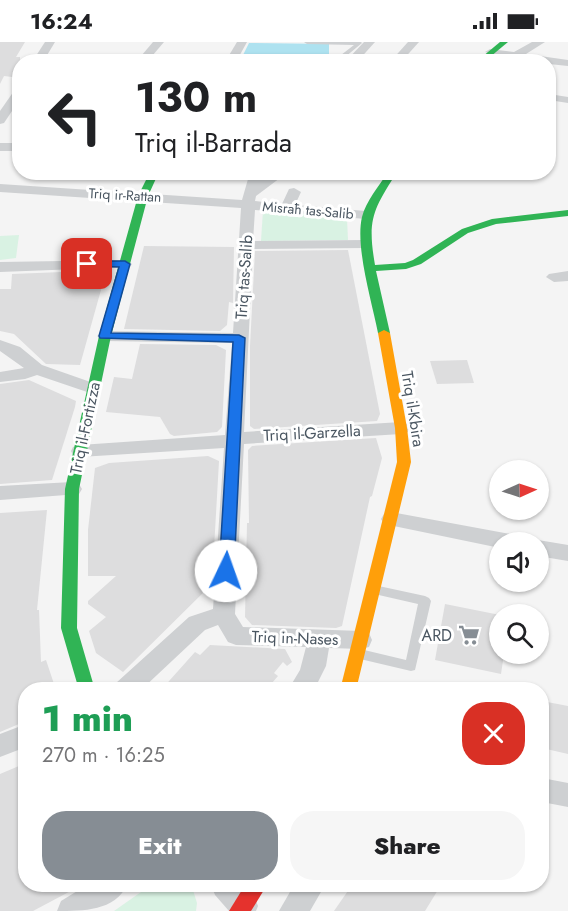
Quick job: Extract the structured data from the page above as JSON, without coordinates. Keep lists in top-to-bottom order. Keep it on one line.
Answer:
{"streets":{"street":["Triq ir-Rattan","Misraħ tas-Salib","Triq tas-Salib","Triq il-Kbira","Triq il-Fortizza","Triq il-Garzella","Triq in-Nases"]},"crossings":[["Triq ir-Rattan","Misraħ tas-Salib"],["Triq ir-Rattan","Triq tas-Salib"],["Triq ir-Rattan","Triq il-Fortizza"],["Misraħ tas-Salib","Triq tas-Salib"],["Misraħ tas-Salib","Triq il-Kbira"],["Triq tas-Salib","Triq il-Garzella"],["Triq tas-Salib","Triq in-Nases"],["Triq il-Kbira","Triq il-Garzella"],["Triq il-Kbira","Triq in-Nases"],["Triq il-Fortizza","Triq il-Garzella"]],"places":{"supermarket":["ARD"]},"north":"right","page":{"status":"16:24","turn":["130 m","Triq il-Barrada"],"heading":["1 min","270 m · 16:25"],"buttons":["Exit","Share"]}}
